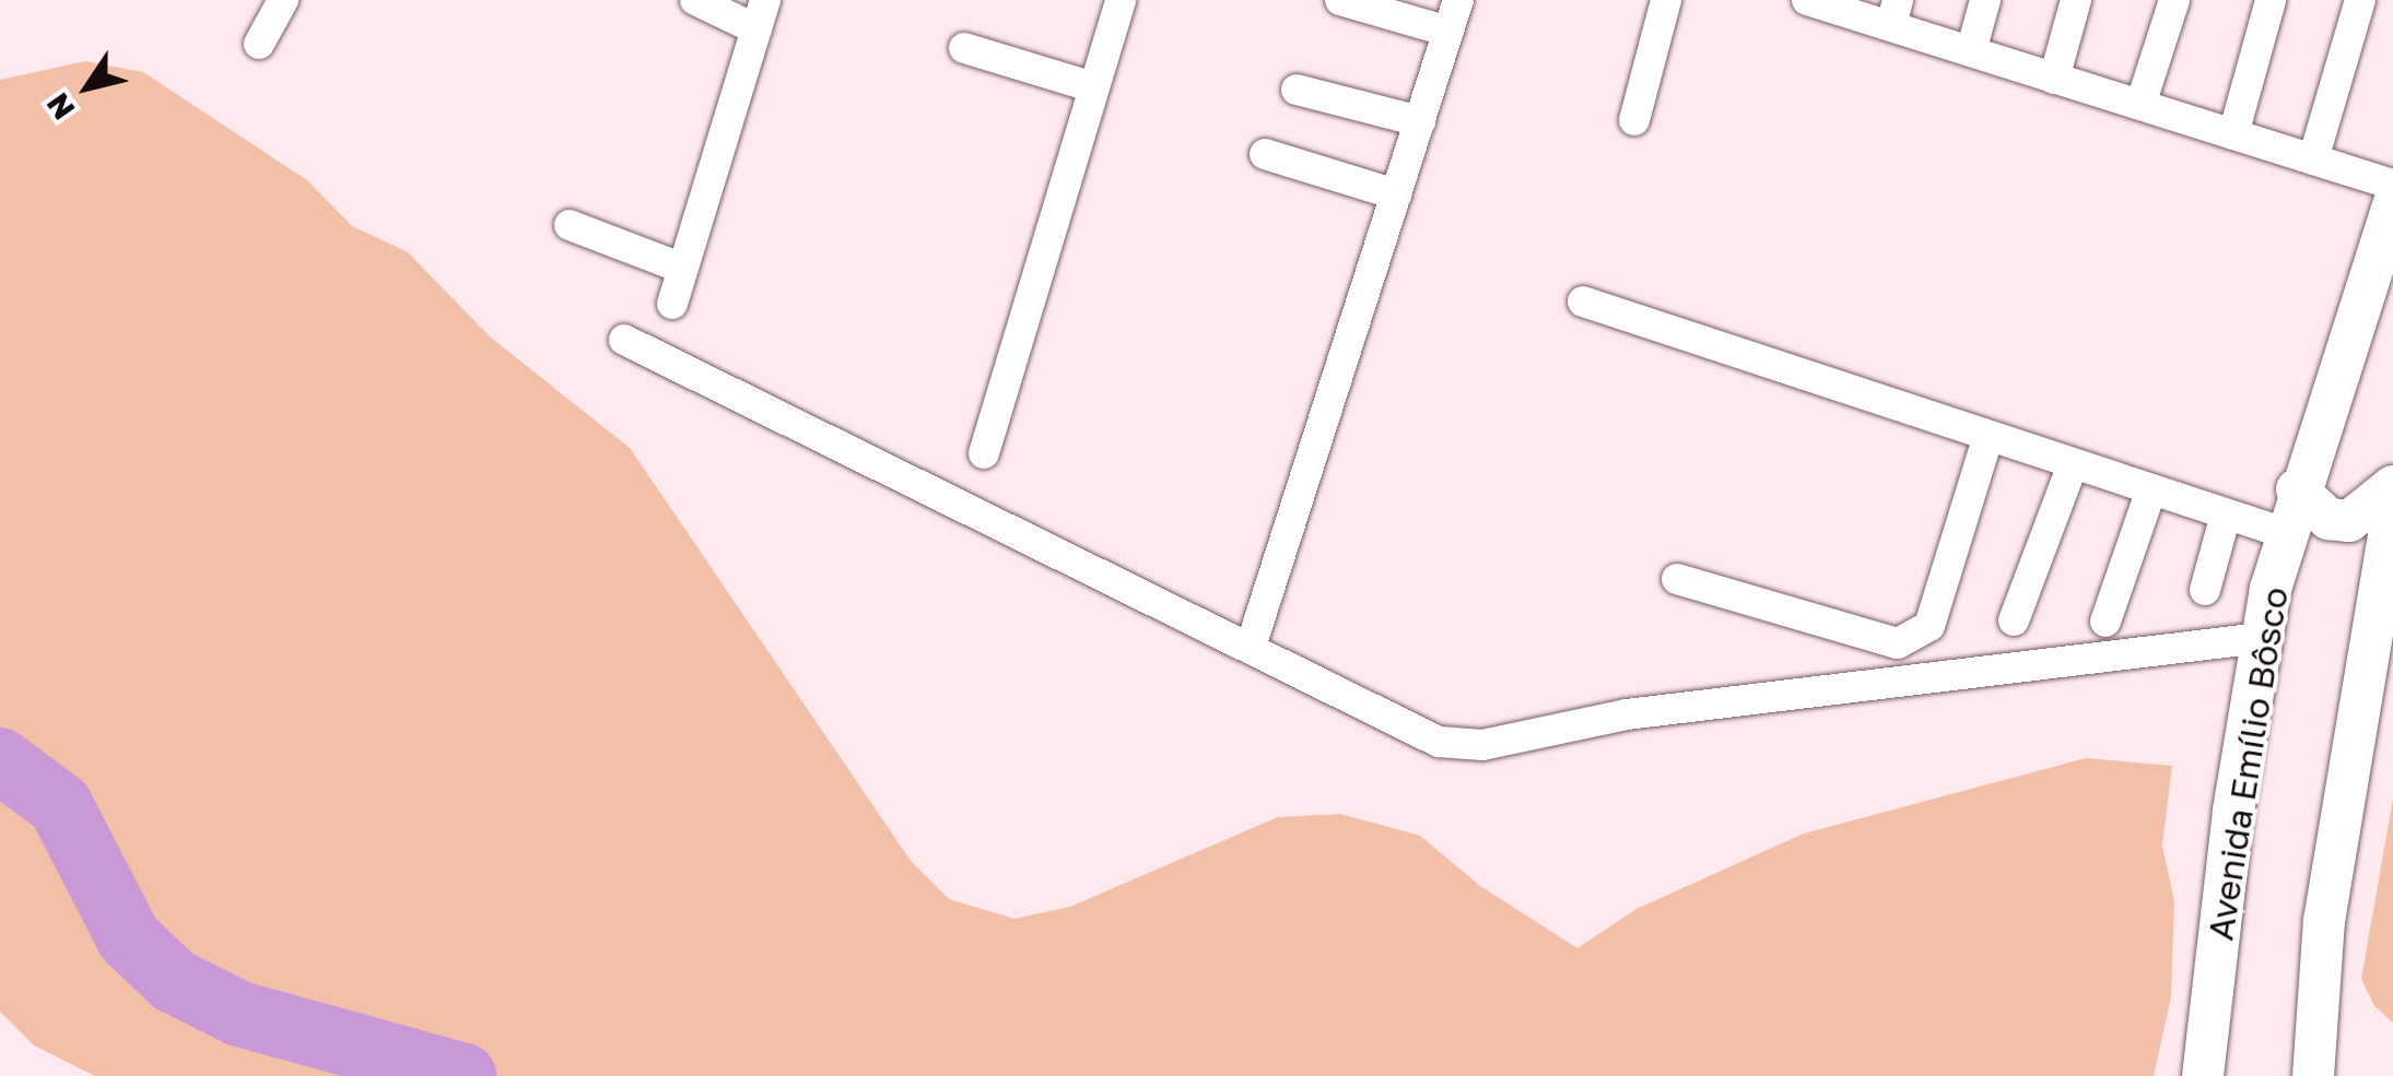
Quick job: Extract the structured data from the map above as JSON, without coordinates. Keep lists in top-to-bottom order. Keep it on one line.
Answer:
{"streets":{"main road":["Avenida Emílio Bôsco"]},"north":"bottom left"}
